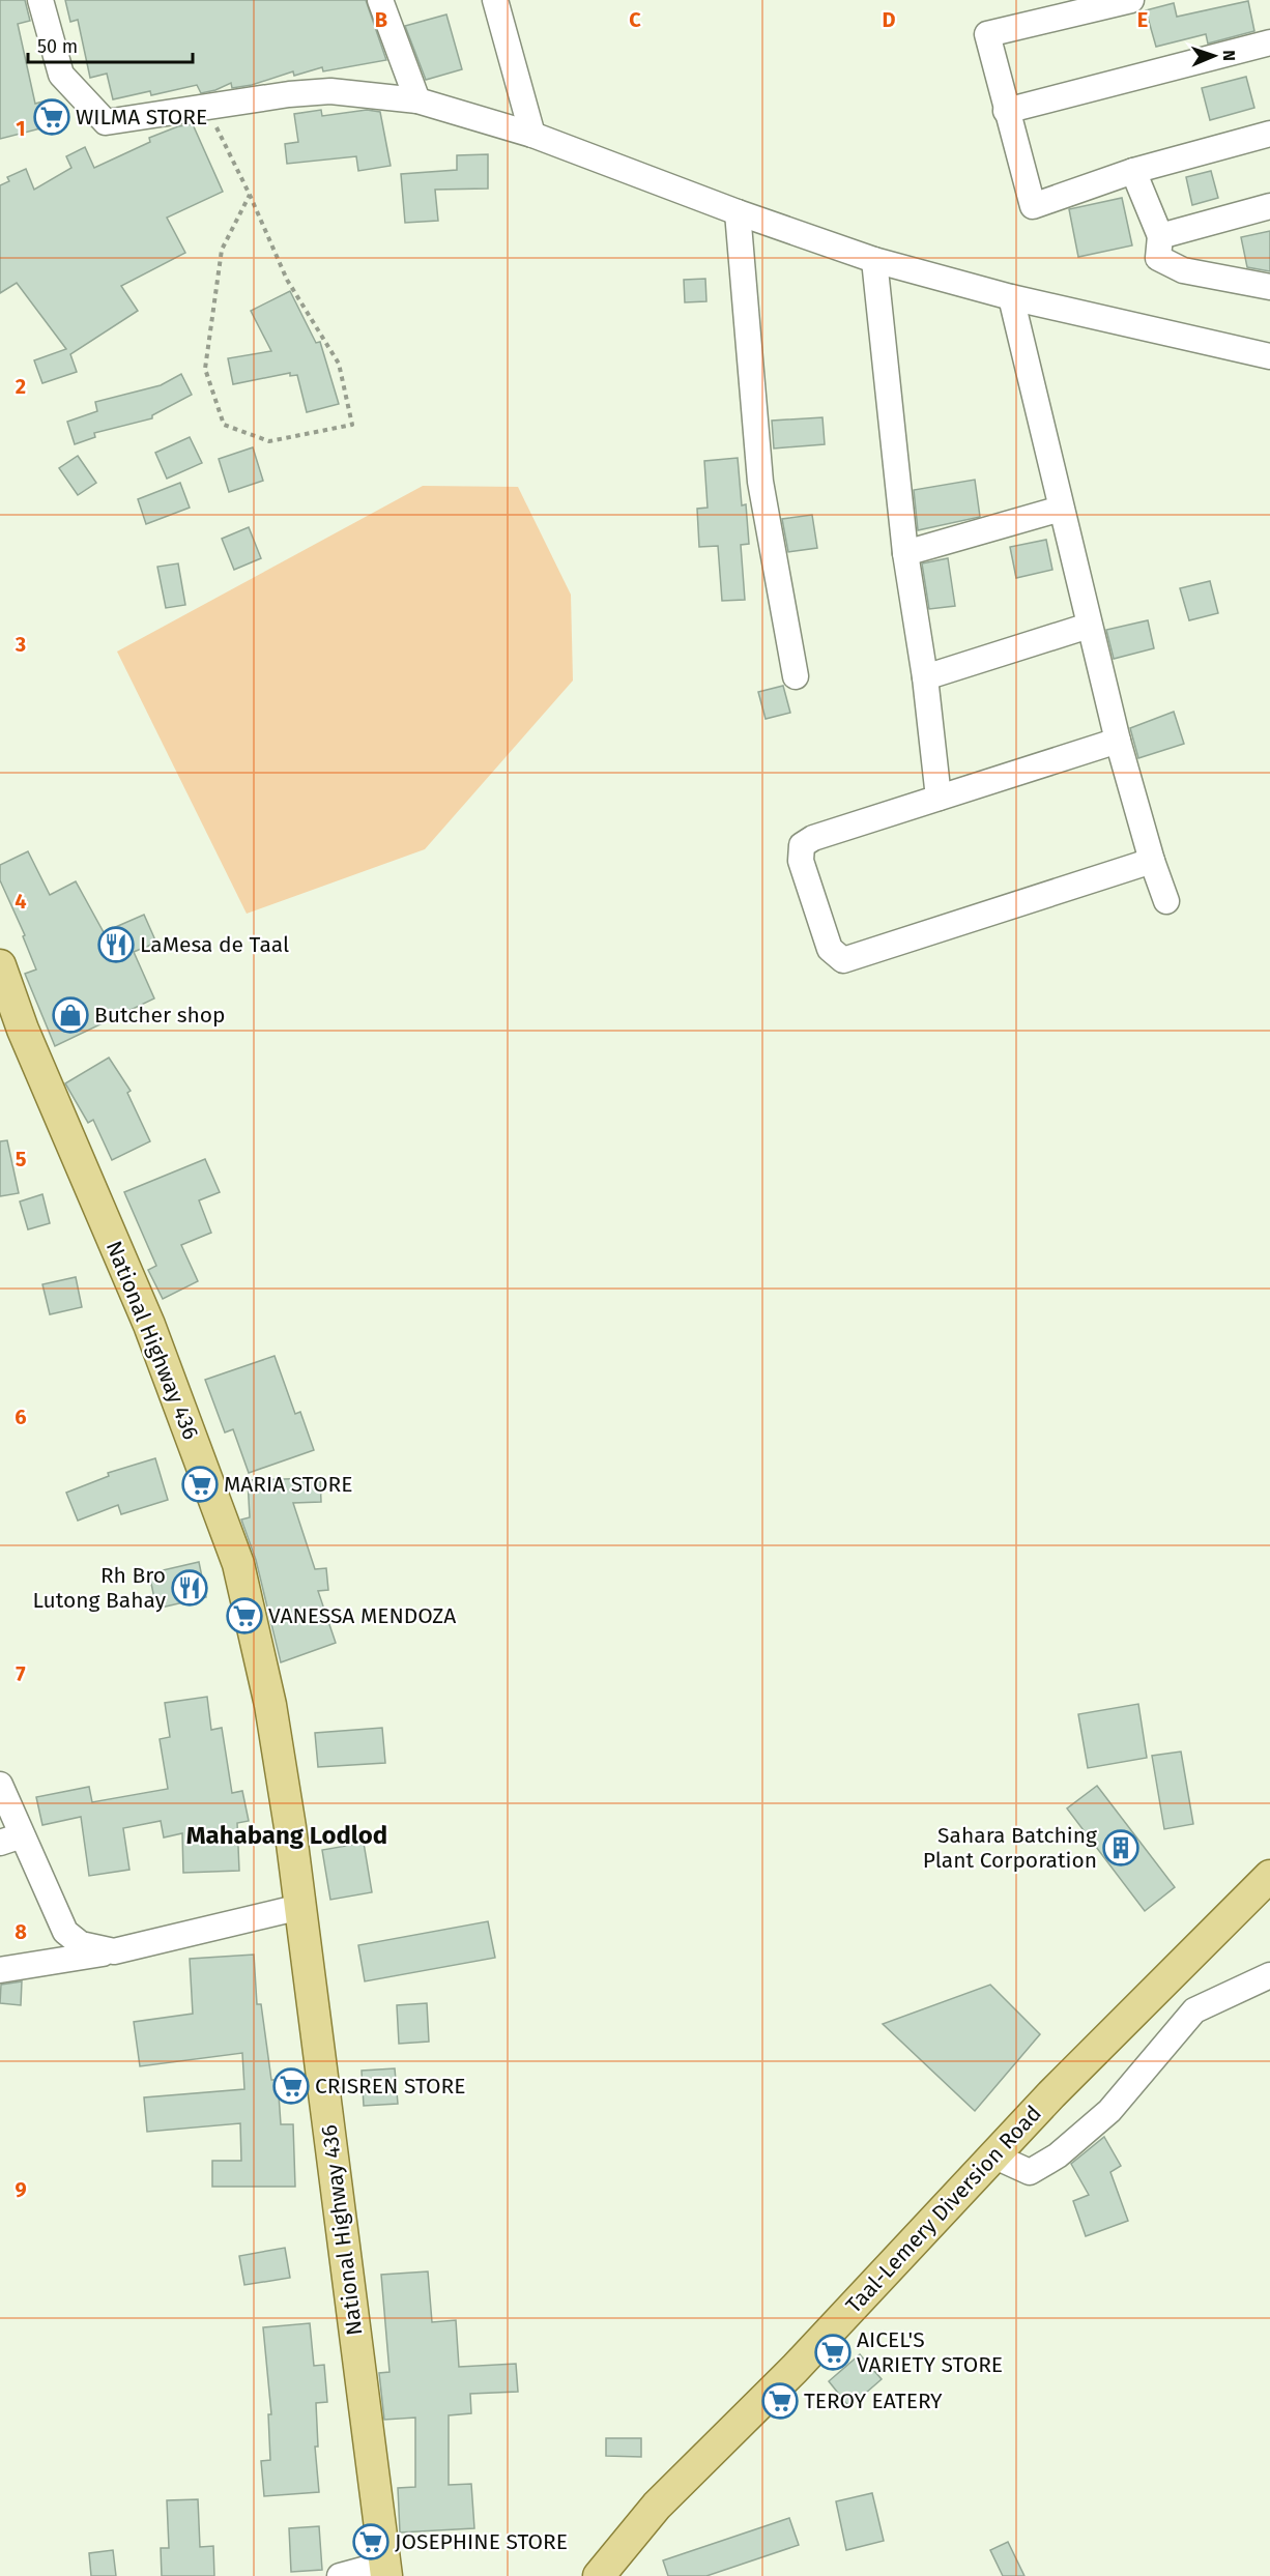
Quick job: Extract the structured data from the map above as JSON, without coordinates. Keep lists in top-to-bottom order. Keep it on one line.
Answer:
{"streets":{"main road":["National Highway 436","Taal-Lemery Diversion Road"]},"districts":["Mahabang Lodlod"],"places":{"supermarket":["WILMA STORE","MARIA STORE","VANESSA MENDOZA","CRISREN STORE","AICEL'S VARIETY STORE","TEROY EATERY","JOSEPHINE STORE"],"restaurant":["LaMesa de Taal","Rh Bro Lutong Bahay"],"shop":["Butcher shop"],"building":["Sahara Batching Plant Corporation"]},"scale_bar":"50 m","north":"right","grid":{"columns":["B","C","D","E"],"rows":["1","2","3","4","5","6","7","8","9"]}}
